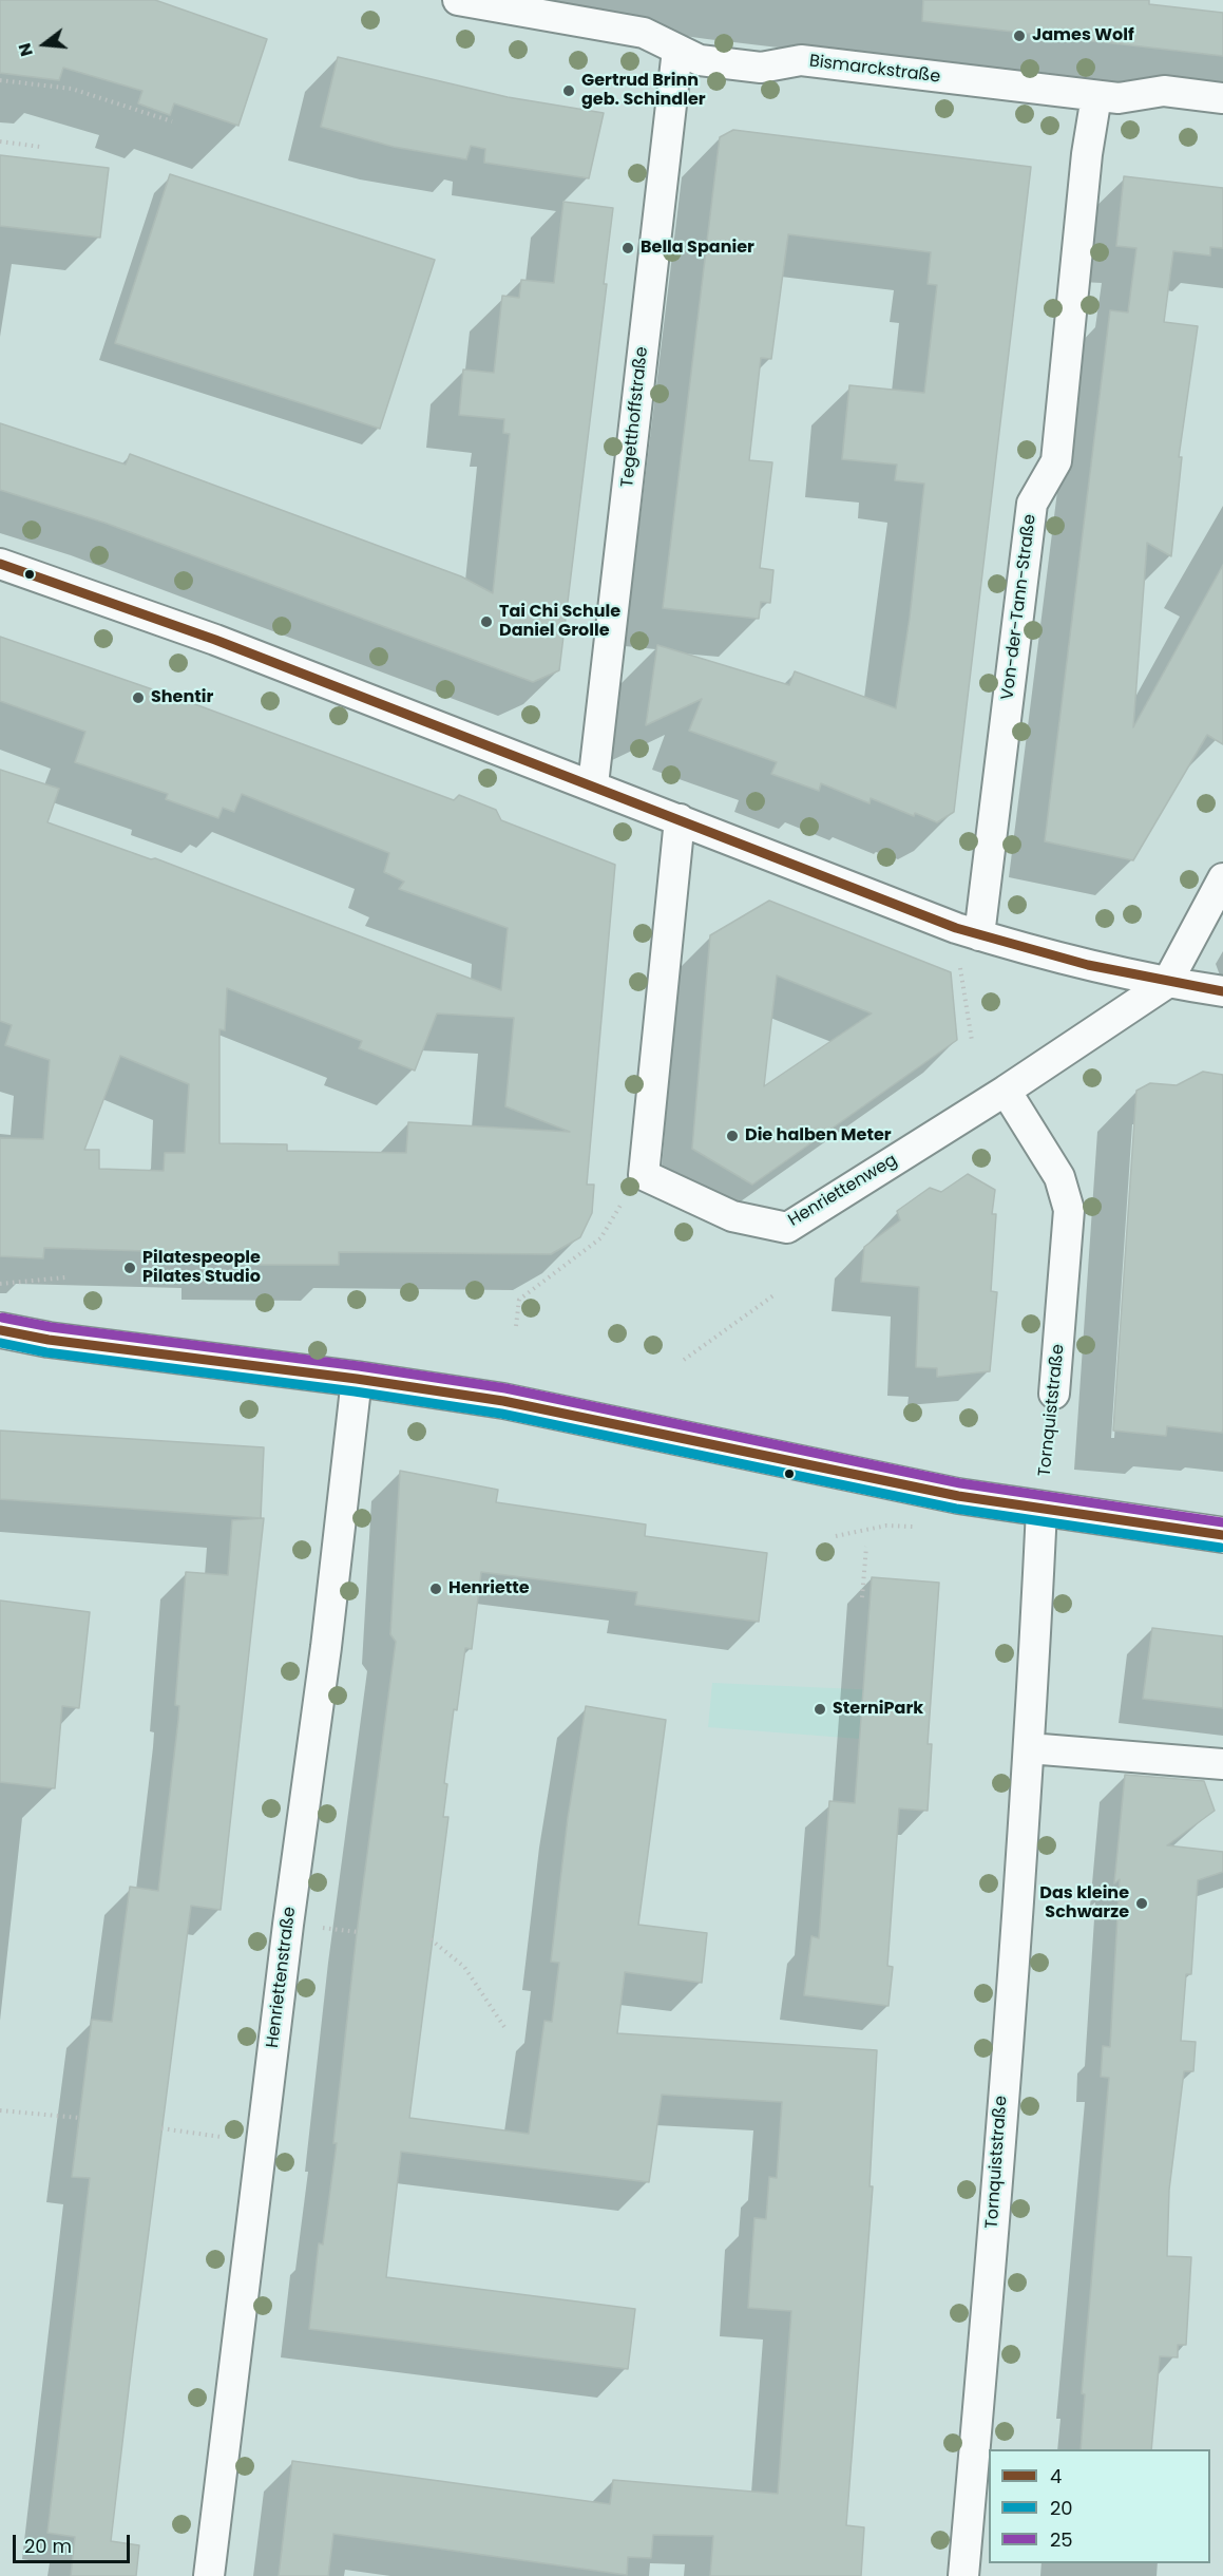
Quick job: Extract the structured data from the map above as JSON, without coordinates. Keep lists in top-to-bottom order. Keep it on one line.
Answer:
{"streets":{"street":["Bismarckstraße","Tegetthoffstraße","Von-der-Tann-Straße","Henriettenweg","Tornquiststraße","Henriettenstraße"]},"crossings":[["Bismarckstraße","Tegetthoffstraße"],["Bismarckstraße","Von-der-Tann-Straße"],["Henriettenweg","Tornquiststraße"]],"places":["James Wolf","Gertrud Brinn geb. Schindler","Bella Spanier","Tai Chi Schule Daniel Grolle","Shentir","Die halben Meter","Pilatespeople Pilates Studio","Henriette","SterniPark","Das kleine Schwarze"],"lines":["transit line 4","transit line 25","transit line 20"],"legend":["4","20","25"],"scale_bar":"20 m","north":"left"}
